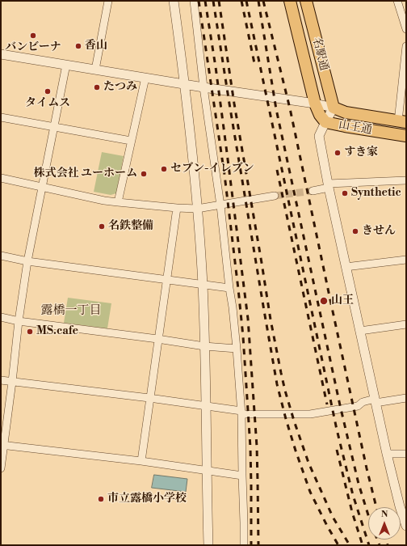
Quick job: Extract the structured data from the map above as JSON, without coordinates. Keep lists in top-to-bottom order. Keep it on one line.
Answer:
{"streets":{"main road":["名駅通","山王通"]},"crossings":[["名駅通","山王通"]],"districts":["露橋一丁目"],"places":["バンビーナ","香山","たつみ","タイムス","すき家","セブン-イレブン","株式会社 ユーホーム","Synthetic","名鉄整備","きせん","山王","MS.cafe","市立露橋小学校"],"north":"top"}
